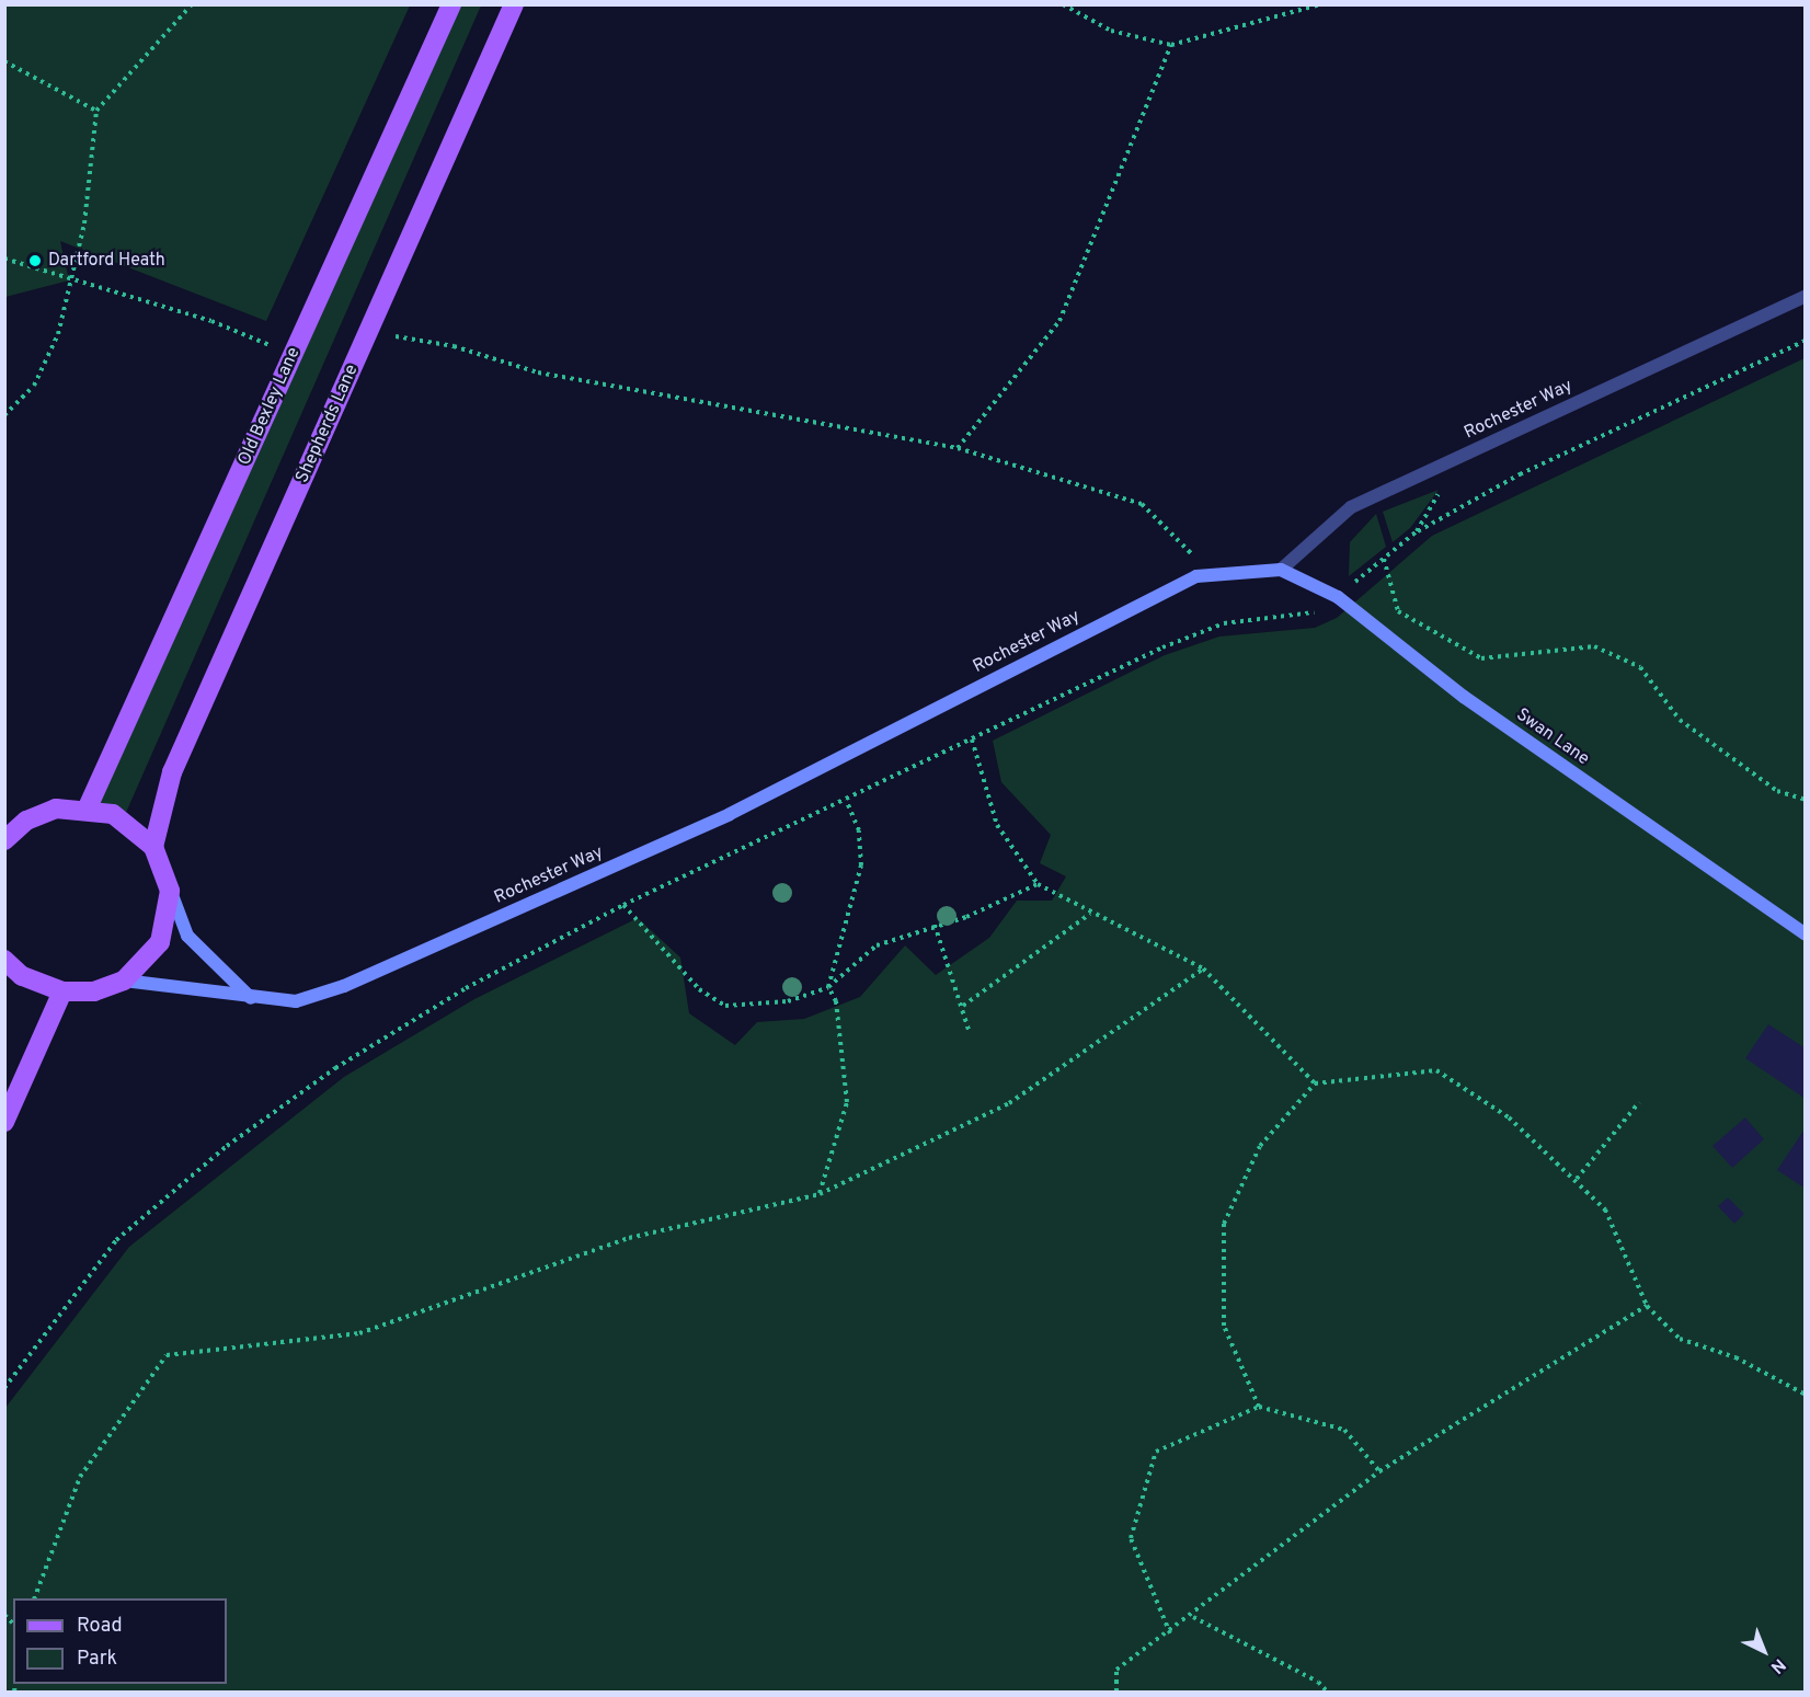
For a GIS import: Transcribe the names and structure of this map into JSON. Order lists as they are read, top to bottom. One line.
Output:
{"streets":{"main road":["Old Bexley Lane","Shepherds Lane"],"street":["Rochester Way","Swan Lane"]},"crossings":[["Rochester Way","Swan Lane"]],"places":["Dartford Heath"],"legend":["Road","Park"],"north":"bottom right"}
